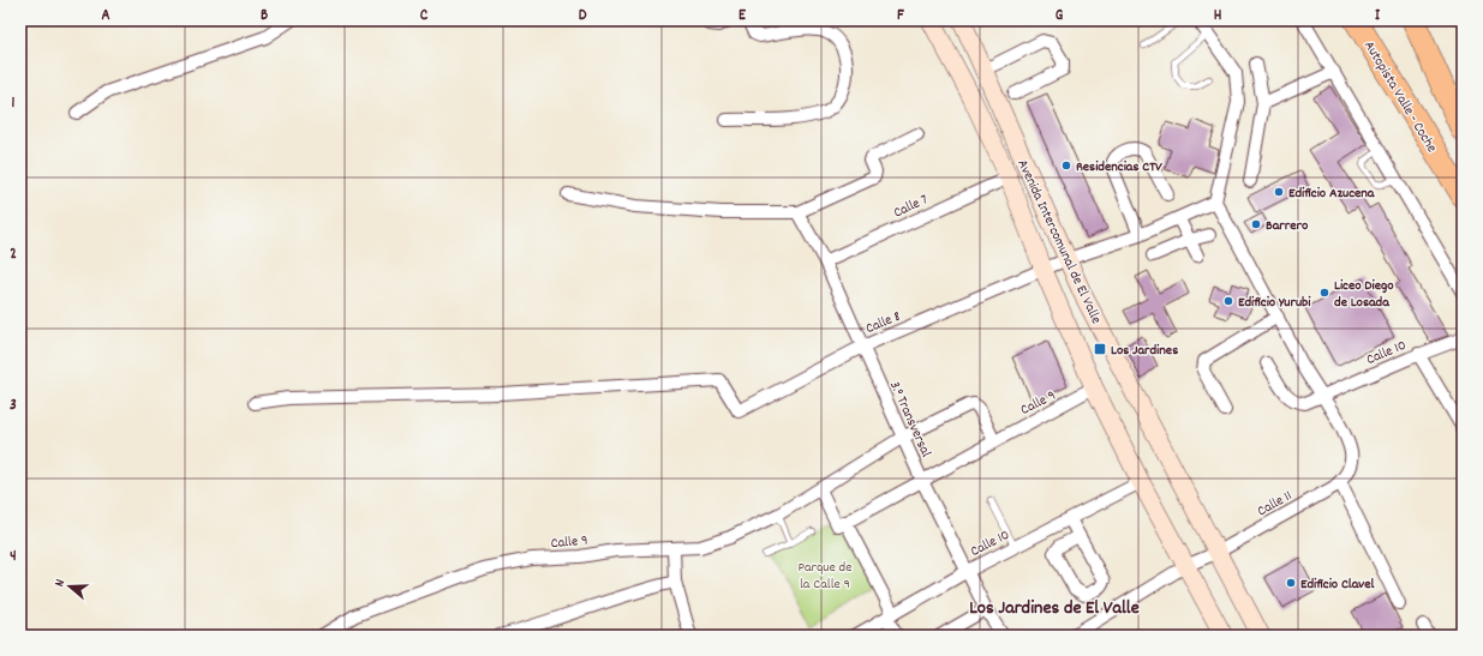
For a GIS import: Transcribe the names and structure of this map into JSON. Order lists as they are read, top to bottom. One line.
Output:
{"streets":{"highway":["Autopista Valle - Coche"],"main road":["Avenida Intercomunal de El Valle"],"street":["Calle 7","Calle 8","Calle 10","Calle 9","3.° Transversal","Calle 11"]},"crossings":[["Calle 7","Avenida Intercomunal de El Valle"],["Calle 7","3.° Transversal"],["Avenida Intercomunal de El Valle","Calle 8"],["Avenida Intercomunal de El Valle","Calle 10"],["Avenida Intercomunal de El Valle","Calle 9"],["Avenida Intercomunal de El Valle","Calle 11"],["Calle 8","3.° Transversal"],["Calle 10","3.° Transversal"],["Calle 9","3.° Transversal"]],"districts":["Los Jardines de El Valle"],"parks":["Parque de la Calle 9"],"places":{"other":["Residencias CTV","Edificio Azucena","Barrero","Liceo Diego de Losada","Edificio Yurubi","Edificio Clavel"],"transit":["Los Jardines"]},"north":"left","grid":{"columns":["A","B","C","D","E","F","G","H","I"],"rows":["1","2","3","4"]}}
